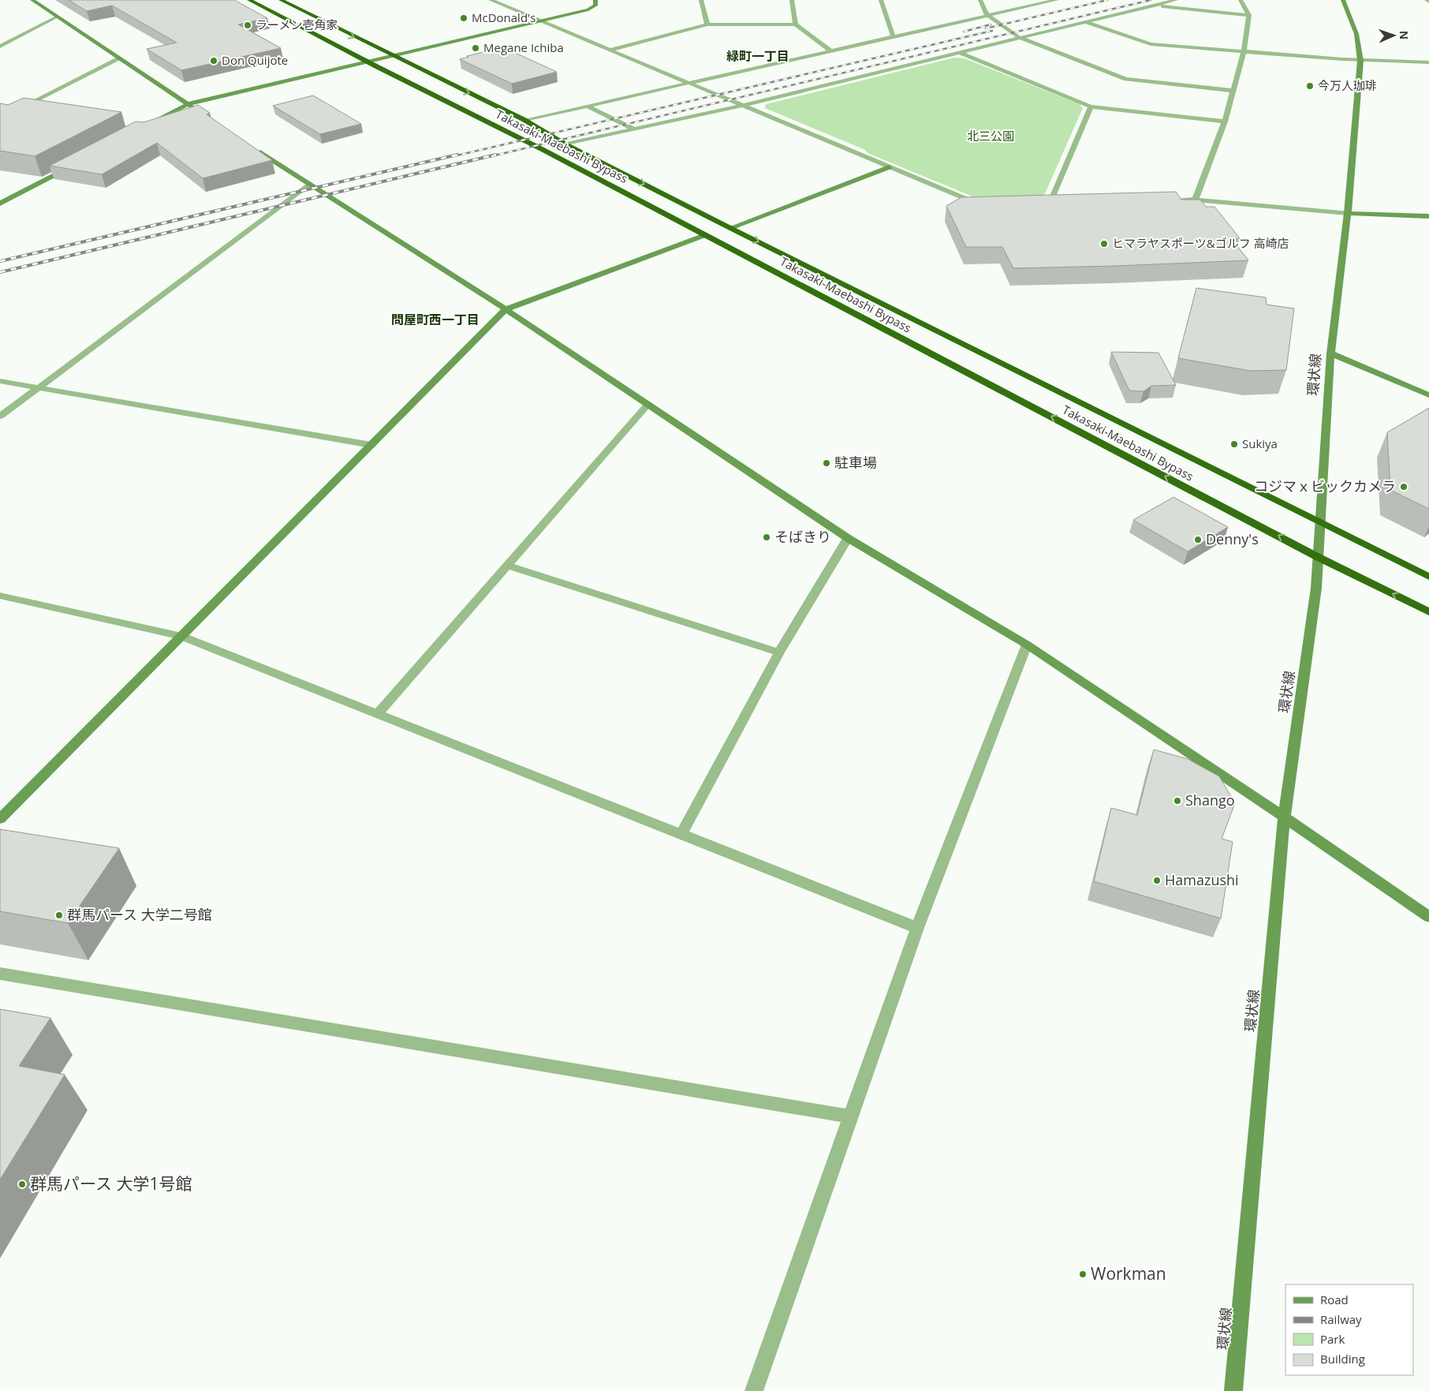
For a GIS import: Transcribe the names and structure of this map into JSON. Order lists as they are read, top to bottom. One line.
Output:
{"streets":{"highway":["Takasaki-Maebashi Bypass"],"street":["環状線"]},"crossings":[["Takasaki-Maebashi Bypass","環状線"]],"districts":["緑町一丁目","問屋町西一丁目"],"parks":["北三公園"],"places":["McDonald's","ラーメン壱角家","Megane Ichiba","Don Quijote","今万人珈琲","ヒマラヤスポーツ&ゴルフ 高崎店","Sukiya","駐車場","コジマｘビックカメラ","そばきり","Denny's","Shango","Hamazushi","群馬パース 大学二号館","群馬パース 大学1号館","Workman"],"legend":["Road","Railway","Park","Building"],"north":"right"}
